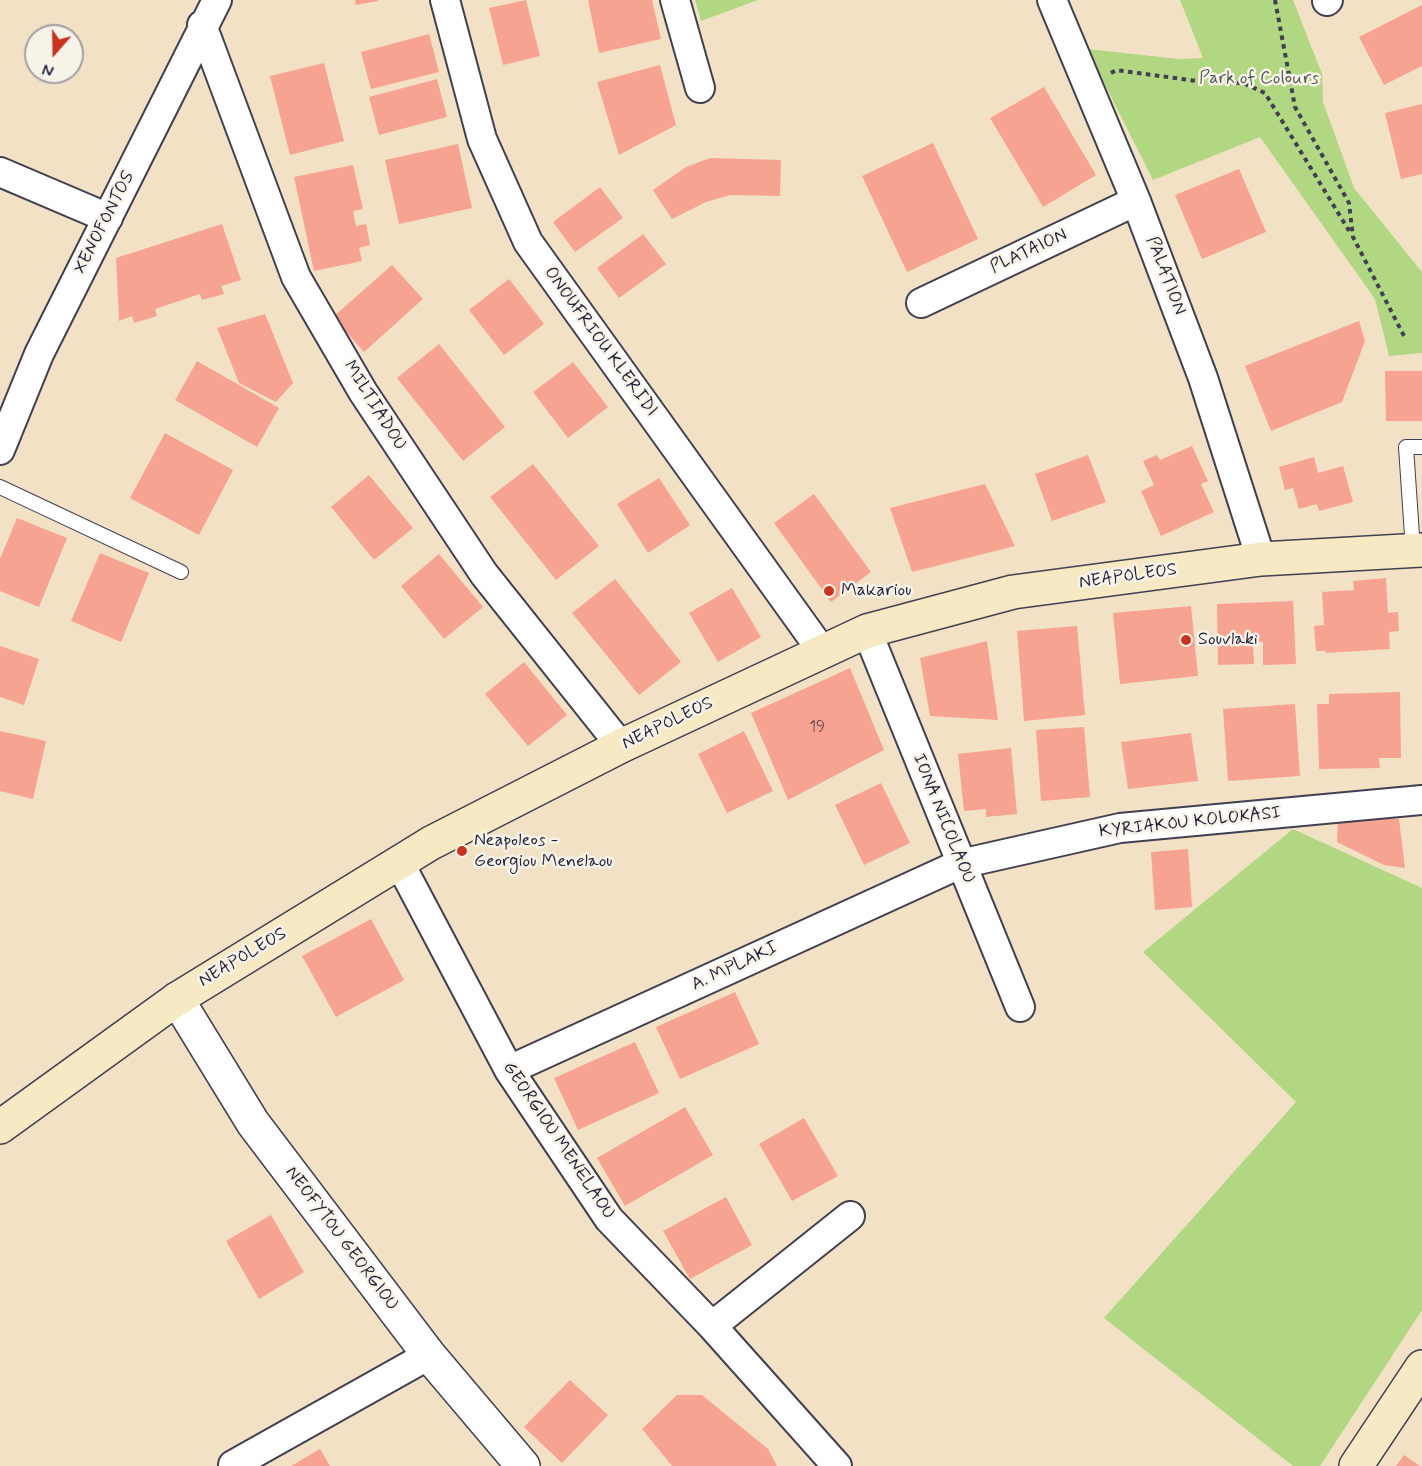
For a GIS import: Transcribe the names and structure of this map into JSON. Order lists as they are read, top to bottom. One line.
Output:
{"streets":{"main road":["NEAPOLEOS"],"street":["XENOFONTOS","PLATAION","PALATION","ONOUFRIOU KLERIDI","MILTIADOU","IONA NICOLAOU","KYRIAKOU KOLOKASI","A. MPLAKI","GEORGIOU MENELAOU","NEOFYTOU GEORGIOU"]},"crossings":[["XENOFONTOS","MILTIADOU"],["PLATAION","PALATION"],["PALATION","NEAPOLEOS"],["ONOUFRIOU KLERIDI","NEAPOLEOS"],["MILTIADOU","NEAPOLEOS"],["NEAPOLEOS","IONA NICOLAOU"],["NEAPOLEOS","GEORGIOU MENELAOU"],["NEAPOLEOS","NEOFYTOU GEORGIOU"],["IONA NICOLAOU","KYRIAKOU KOLOKASI"],["IONA NICOLAOU","A. MPLAKI"],["KYRIAKOU KOLOKASI","A. MPLAKI"],["A. MPLAKI","GEORGIOU MENELAOU"]],"parks":["Park of Colours"],"places":["Makariou","Souvlaki","Neapoleos - Georgiou Menelaou"],"house_numbers":["19"],"north":"bottom"}
